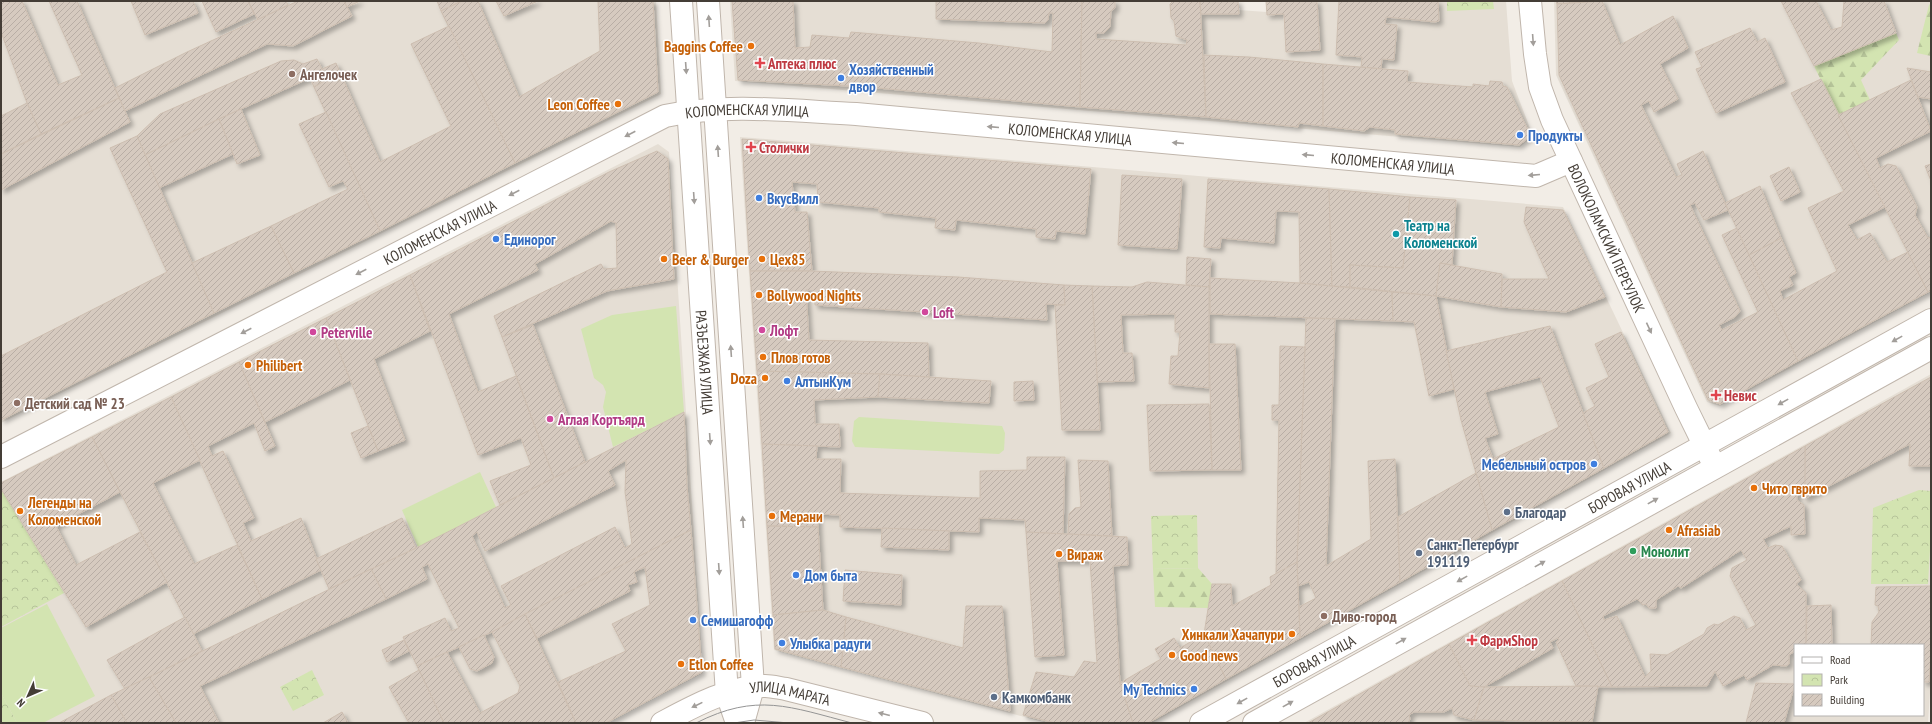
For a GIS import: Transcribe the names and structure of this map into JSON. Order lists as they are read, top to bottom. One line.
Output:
{"streets":{"street":["КОЛОМЕНСКАЯ УЛИЦА","ВОЛОКОЛАМСКИЙ ПЕРЕУЛОК","РАЗЪЕЗЖАЯ УЛИЦА","БОРОВАЯ УЛИЦА","УЛИЦА МАРАТА"]},"crossings":[["КОЛОМЕНСКАЯ УЛИЦА","ВОЛОКОЛАМСКИЙ ПЕРЕУЛОК"],["КОЛОМЕНСКАЯ УЛИЦА","РАЗЪЕЗЖАЯ УЛИЦА"],["ВОЛОКОЛАМСКИЙ ПЕРЕУЛОК","БОРОВАЯ УЛИЦА"],["РАЗЪЕЗЖАЯ УЛИЦА","УЛИЦА МАРАТА"]],"one_way":["КОЛОМЕНСКАЯ УЛИЦА","ВОЛОКОЛАМСКИЙ ПЕРЕУЛОК","УЛИЦА МАРАТА"],"places":{"other":["Baggins Coffee","Ангелочек","Хозяйственный двор","Leon Coffee","Продукты","ВкусВилл","Театр на Коломенской","Единорог","Beer & Burger","Цех85","Bollywood Nights","Loft","Лофт","Peterville","Плов готов","Philibert","Doza","АлтынКум","Детский сад № 23","Аглая Кортъярд","Мебельный остров","Чито гврито","Легенды на Коломенской","Благодар","Мерани","Afrasiab","Монолит","Санкт-Петербург 191119","Вираж","Дом быта","Диво-город","Семишагофф","Хинкали Хачапури","Улыбка радуги","Good news","Etlon Coffee","My Technics","Камкомбанк"],"health":["Аптека плюс","Столички","Невис","ФармShop"]},"legend":["Road","Park","Building"],"north":"bottom left"}
